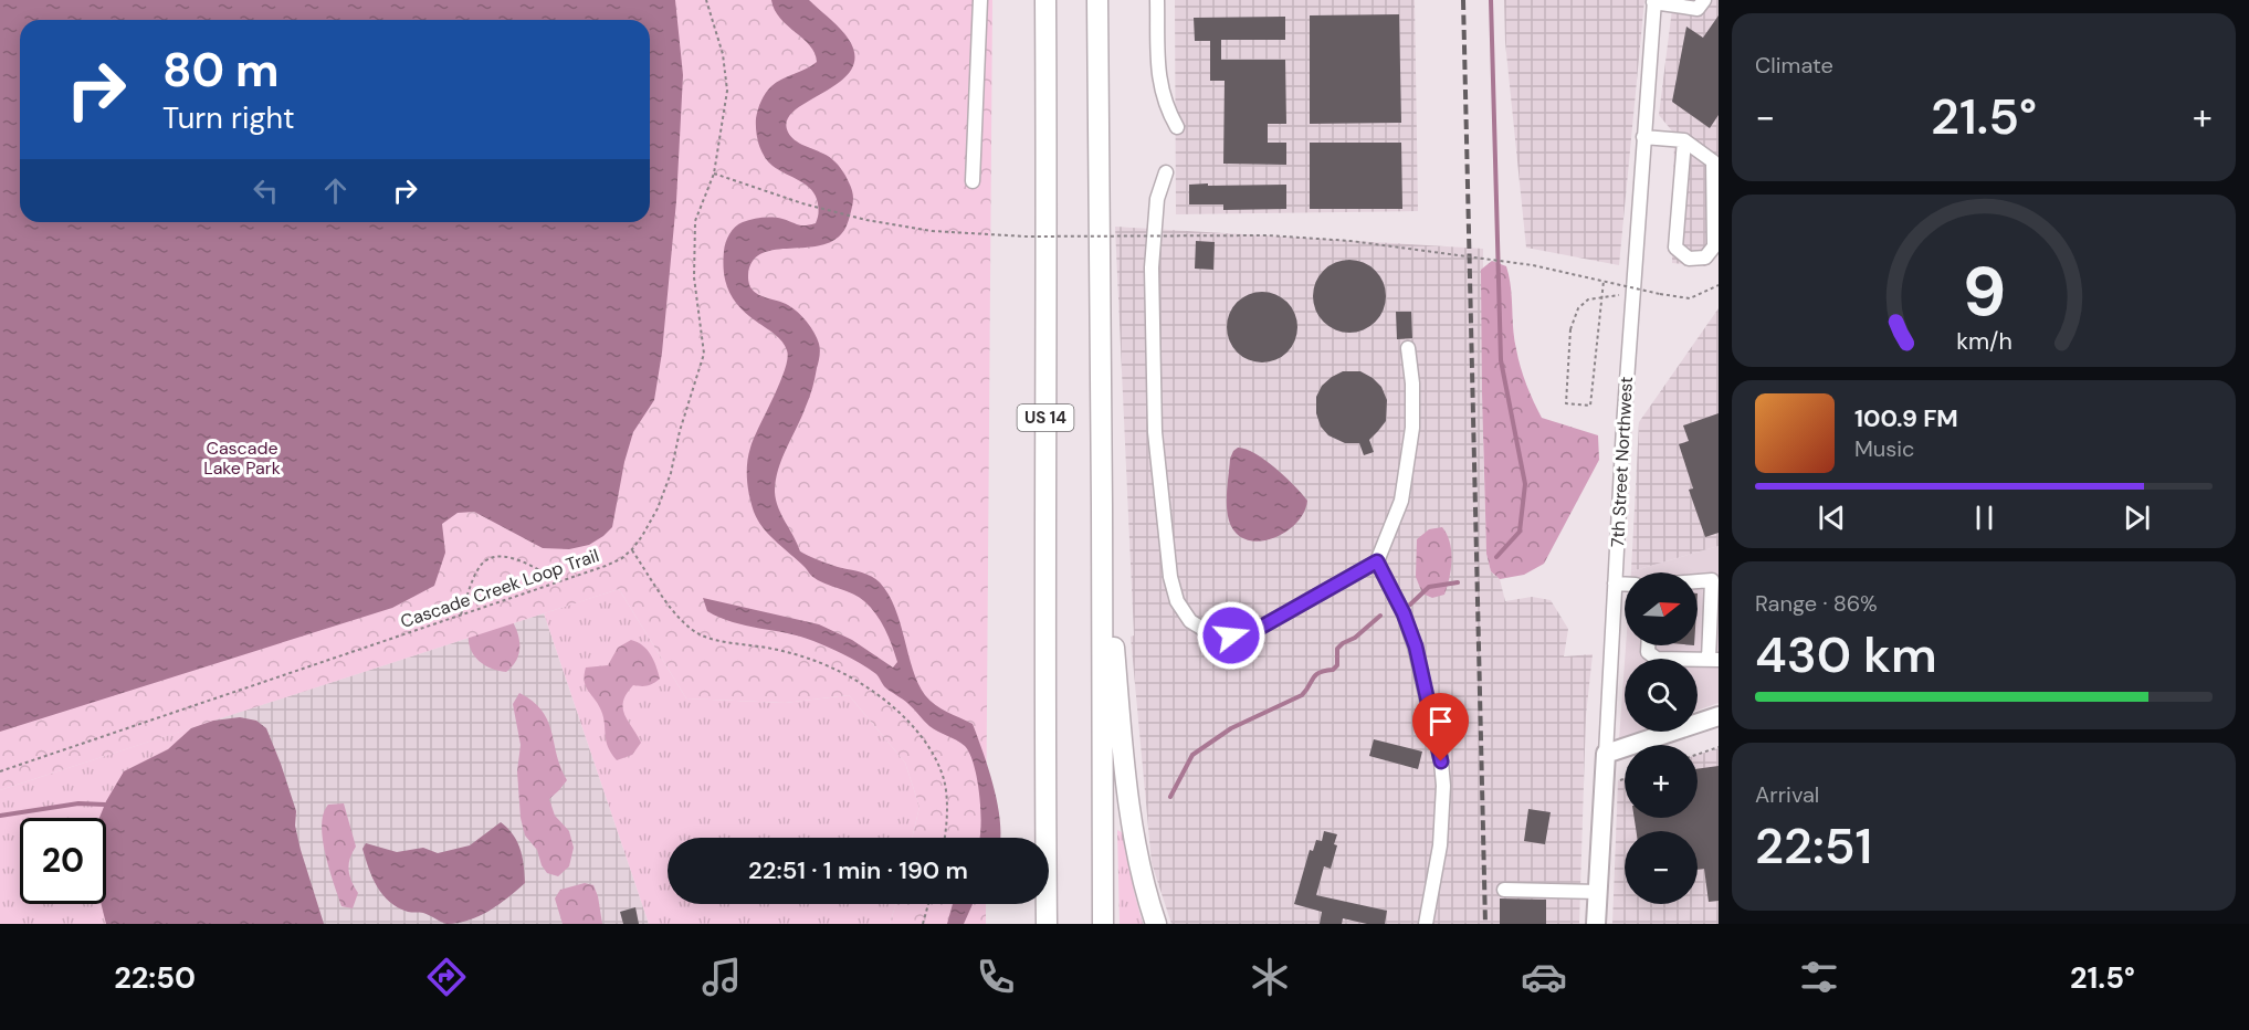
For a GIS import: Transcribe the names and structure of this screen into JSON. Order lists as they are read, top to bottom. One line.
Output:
{"streets":{"highway":["US 14"],"main road":["7th Street Northwest"],"path":["Cascade Creek Loop Trail"]},"parks":["Cascade Lake Park"],"north":"right","page":{"tile":["Climate",["Range · 86%","430 km"],["Arrival","22:51"]],"turn":["80 m","Turn right"],"heat":["−","21.5°","+"],"song":["100.9 FM","Music"],"map_buttons":["+","−"],"limit":"20","trip":"22:51 · 1 min · 190 m","tabs":["22:50","21.5°"],"gauge":["9","km/h"]}}
